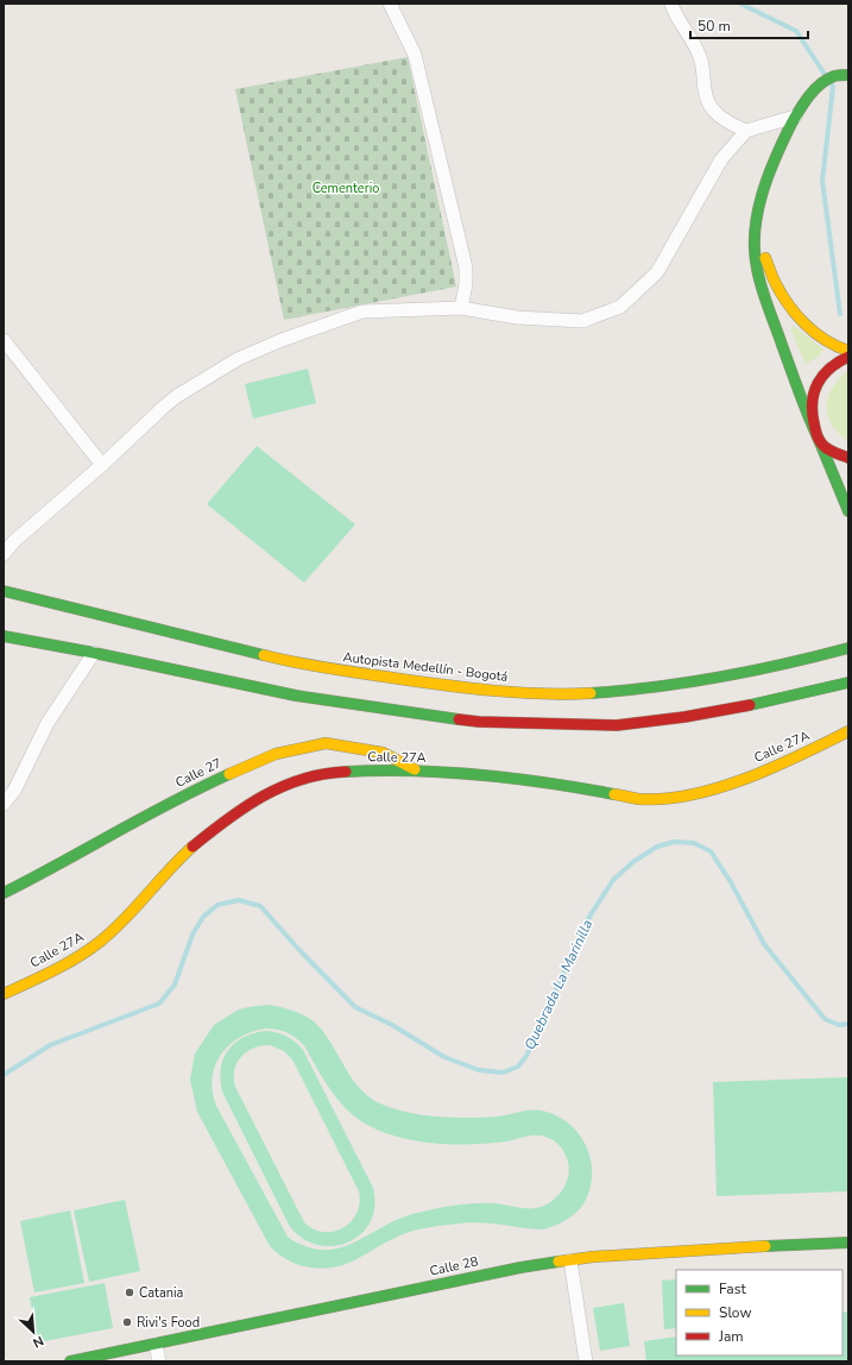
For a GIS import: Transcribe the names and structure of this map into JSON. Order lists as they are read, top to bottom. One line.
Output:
{"streets":{"main road":["Autopista Medellín - Bogotá","Calle 27A","Calle 27","Calle 28"]},"crossings":[["Calle 27A","Calle 27"]],"water":["Quebrada La Marinilla"],"parks":["Cementerio"],"places":["Catania","Rivi's Food"],"legend":["Fast","Slow","Jam"],"scale_bar":"50 m","north":"bottom right"}
